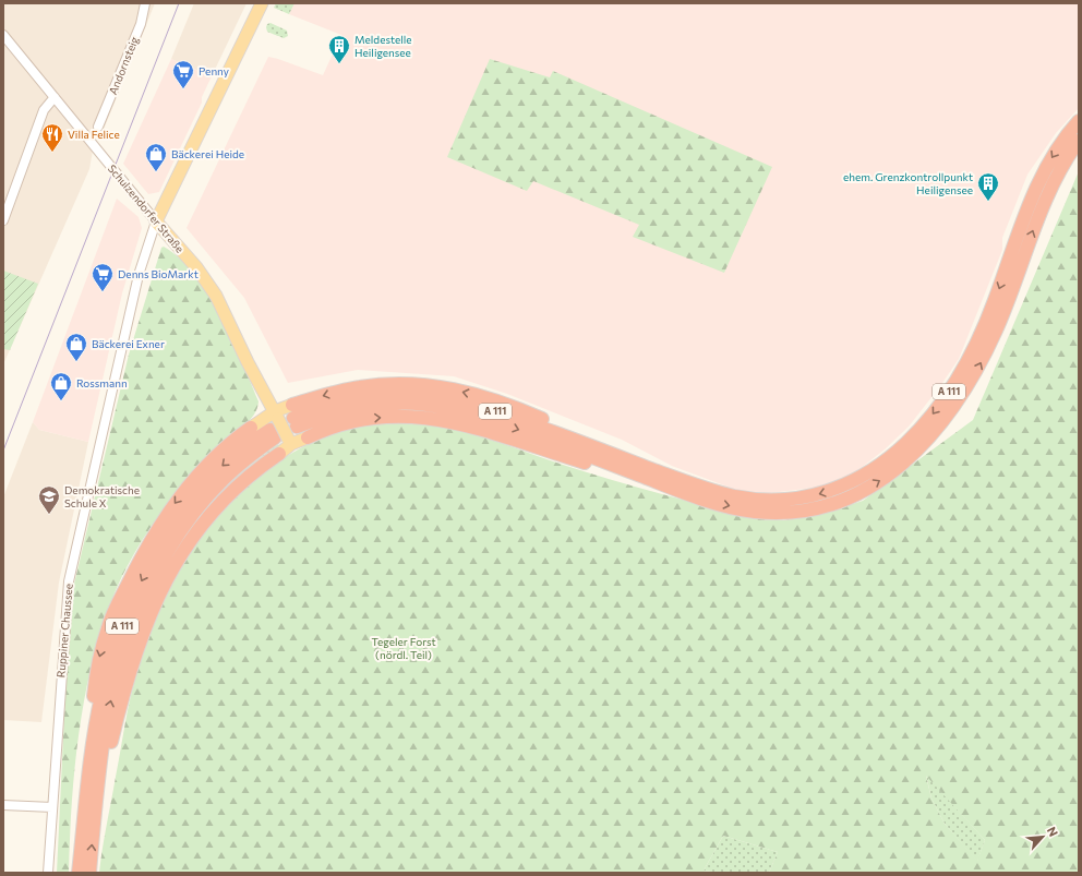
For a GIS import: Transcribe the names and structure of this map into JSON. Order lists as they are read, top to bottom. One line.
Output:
{"streets":{"highway":["A 111"],"main road":["Schulzendorfer Straße","Ruppiner Chaussee"],"street":["Andornsteig"]},"crossings":[["Schulzendorfer Straße","A 111"],["Schulzendorfer Straße","Ruppiner Chaussee"]],"parks":["Tegeler Forst (nördl. Teil)"],"places":{"building":["Meldestelle Heiligensee","ehem. Grenzkontrollpunkt Heiligensee"],"supermarket":["Penny","Denns BioMarkt"],"restaurant":["Villa Felice"],"shop":["Bäckerei Heide","Bäckerei Exner","Rossmann"],"school or university":["Demokratische Schule X"]},"north":"top right"}
